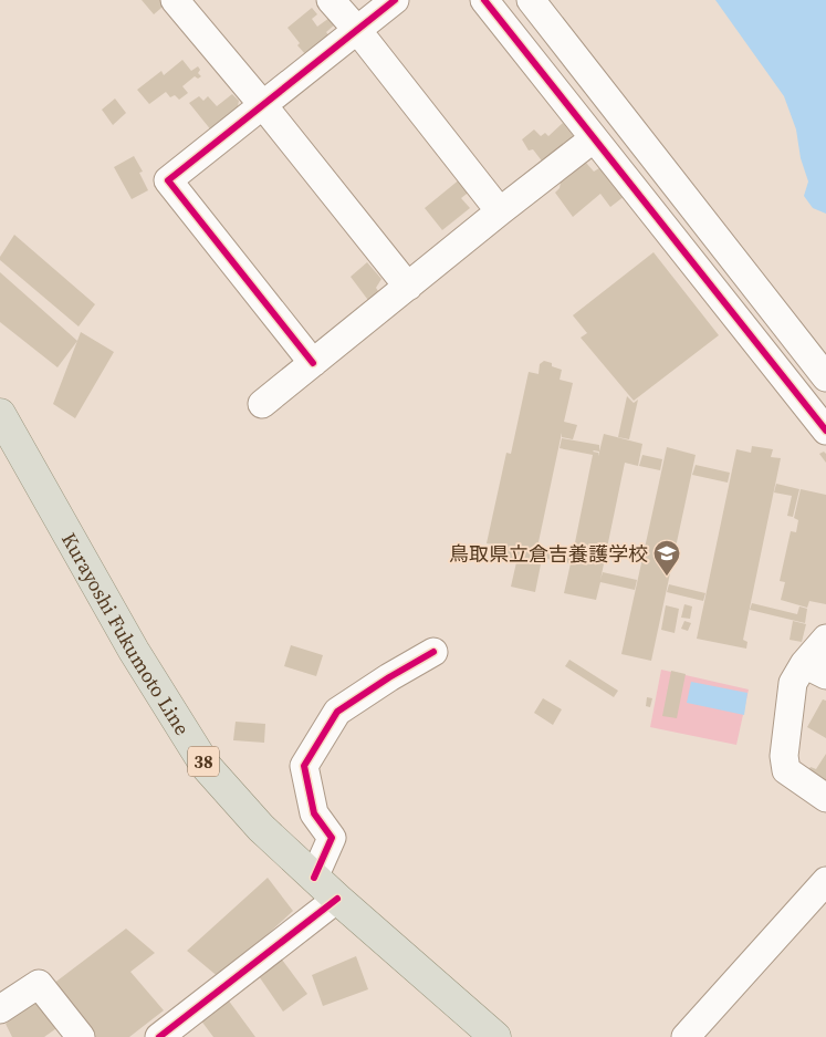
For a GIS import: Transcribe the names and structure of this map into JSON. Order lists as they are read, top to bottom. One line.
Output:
{"streets":{"main road":["Kurayoshi Fukumoto Line","38"]},"places":{"school or university":["鳥取県立倉吉養護学校"]}}
